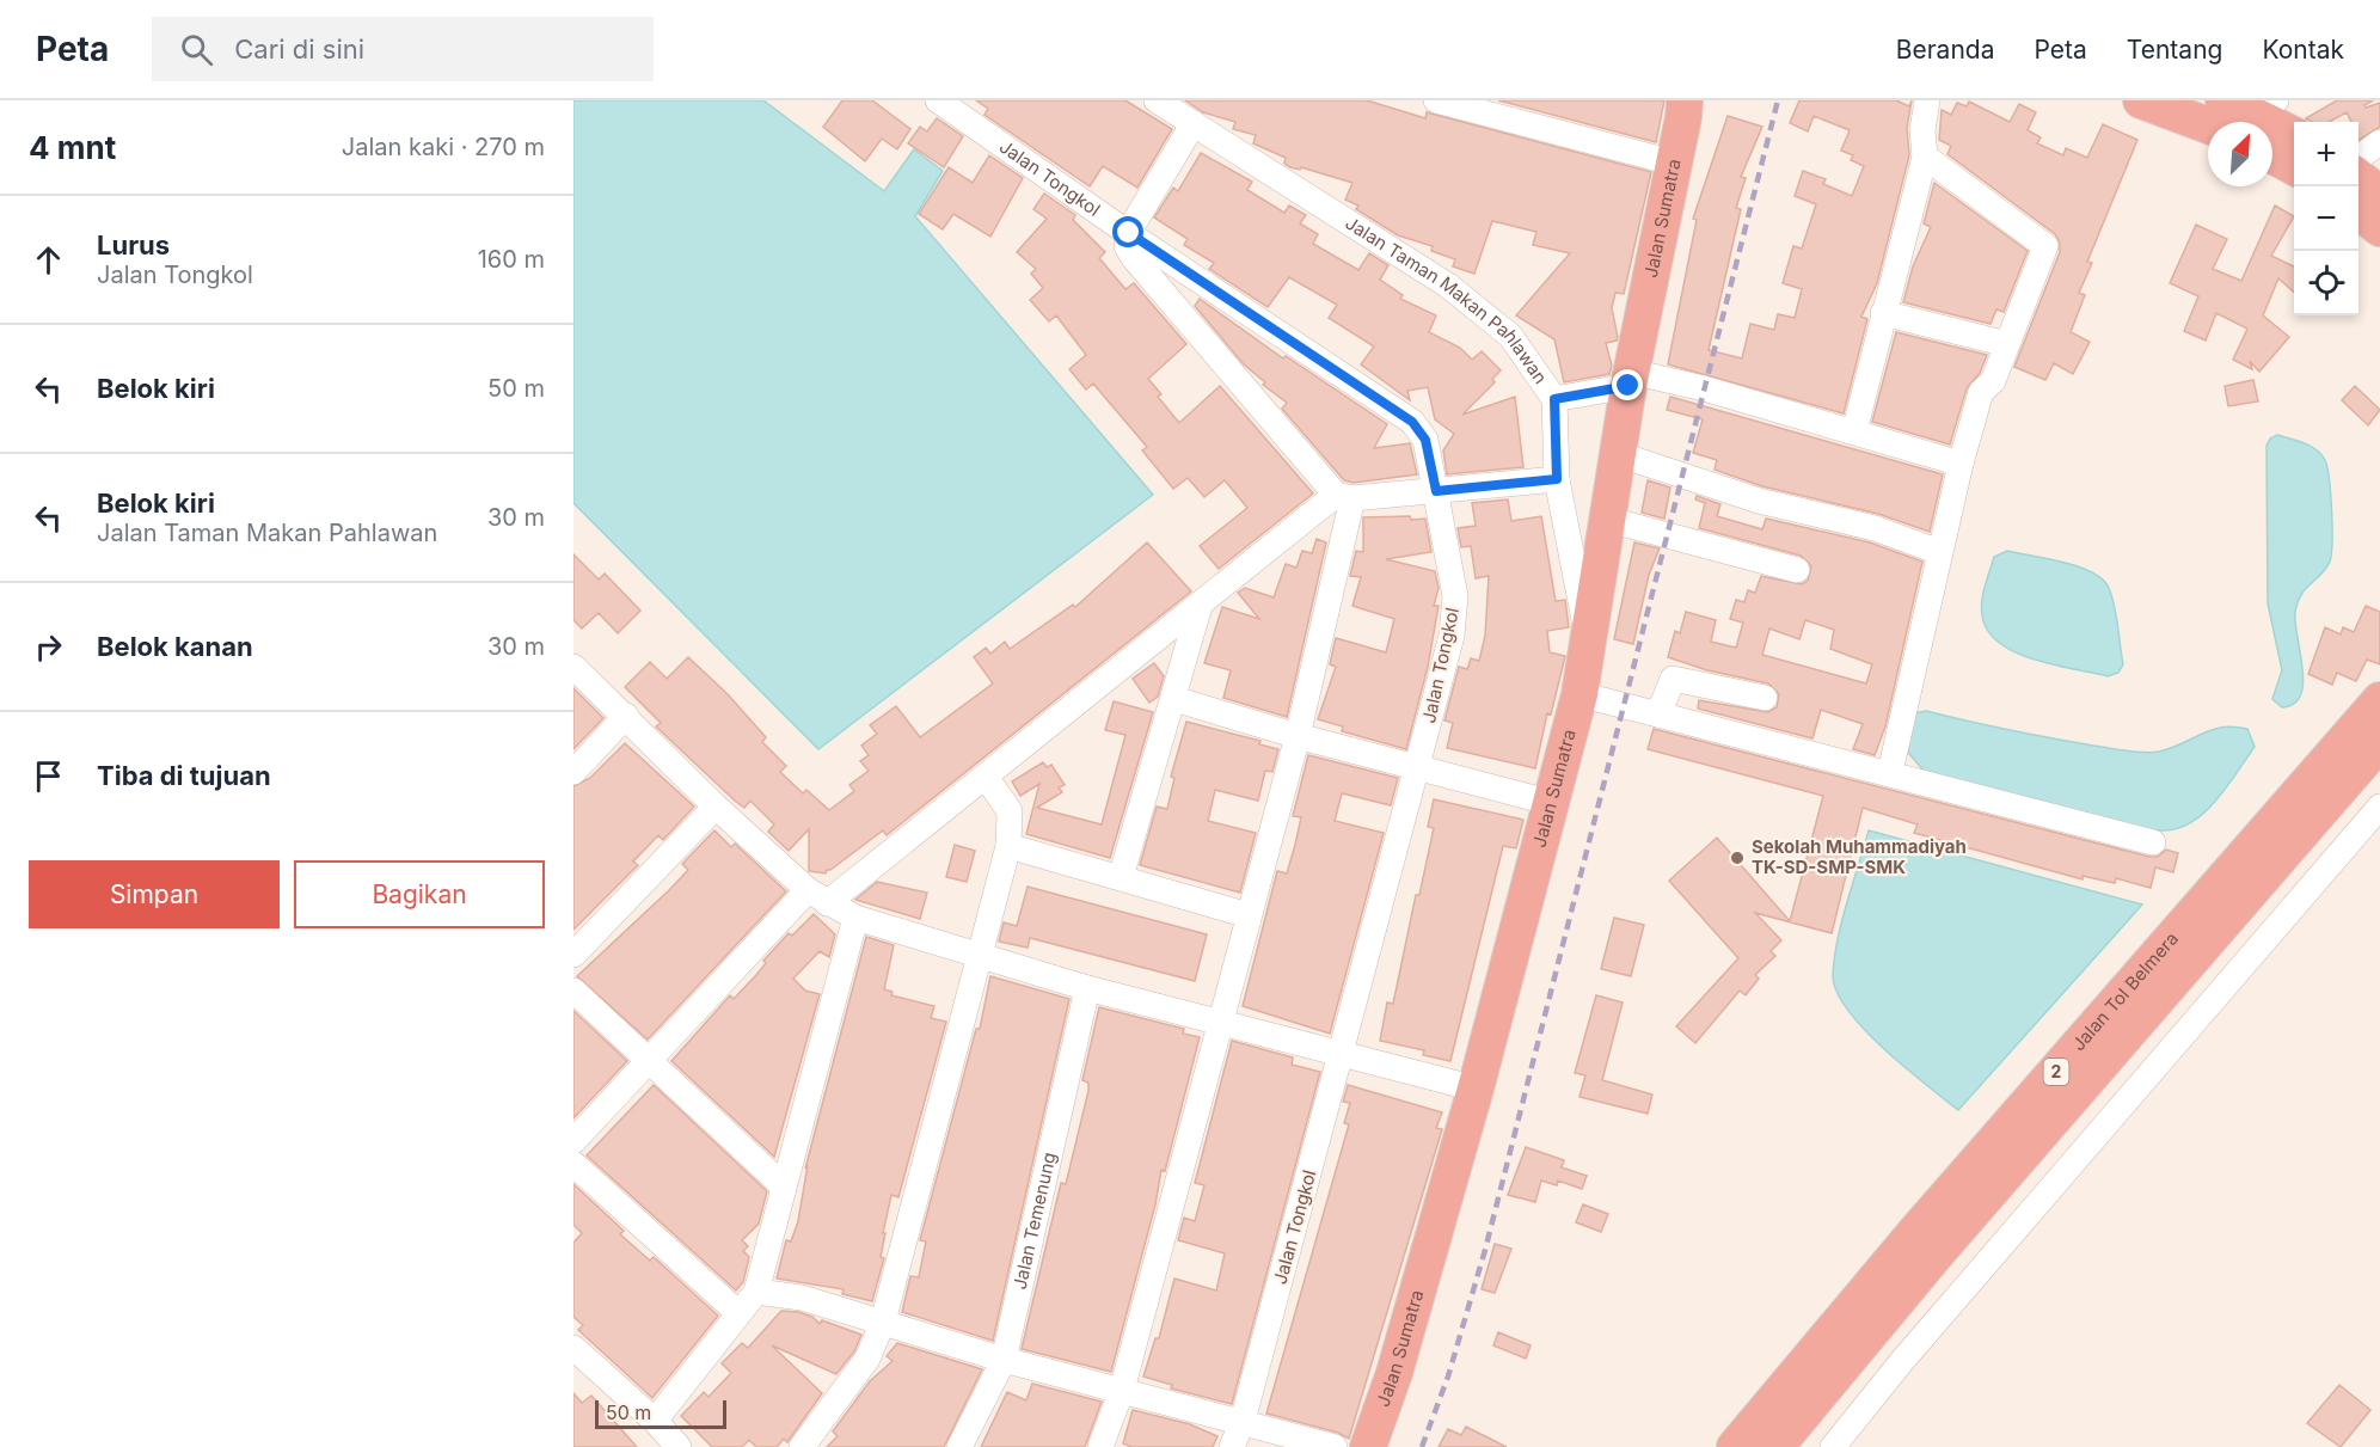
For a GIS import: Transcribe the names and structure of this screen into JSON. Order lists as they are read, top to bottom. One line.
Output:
{"streets":{"highway":["Jalan Sumatra","Jalan Tol Belmera","2"],"street":["Jalan Tongkol","Jalan Taman Makan Pahlawan","Jalan Temenung"]},"crossings":[["Jalan Sumatra","Jalan Taman Makan Pahlawan"]],"places":["Sekolah Muhammadiyah TK-SD-SMP-SMK"],"scale_bar":"50 m","north":"top right","page":{"header":"Peta","search":"Cari di sini","nav":["Beranda","Peta","Tentang","Kontak"],"heading":["4 mnt","Jalan kaki · 270 m"],"map_buttons":["+","−"],"list":[["Lurus","Jalan Tongkol","160 m"],["Belok kiri","50 m"],["Belok kiri","Jalan Taman Makan Pahlawan","30 m"],["Belok kanan","30 m"],"Tiba di tujuan"],"buttons":["Simpan","Bagikan"],"scale":"50 m"}}
